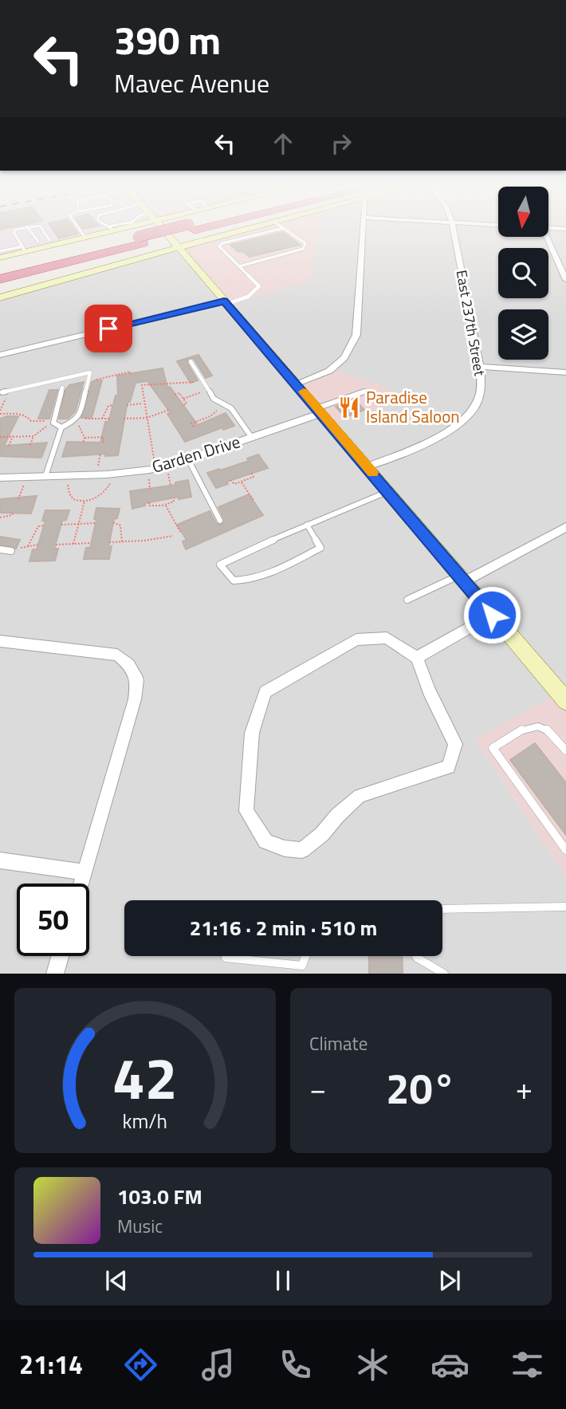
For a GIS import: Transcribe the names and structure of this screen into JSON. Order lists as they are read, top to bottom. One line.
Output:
{"streets":{"street":["East 237th Street","Garden Drive"]},"places":{"restaurant":["Paradise Island Saloon"]},"north":"bottom","page":{"turn":["390 m","Mavec Avenue"],"limit":"50","trip":"21:16 · 2 min · 510 m","tile":"Climate","heat":["−","20°","+"],"song":["103.0 FM","Music"],"tabs":"21:14","gauge":["42","km/h"]}}
